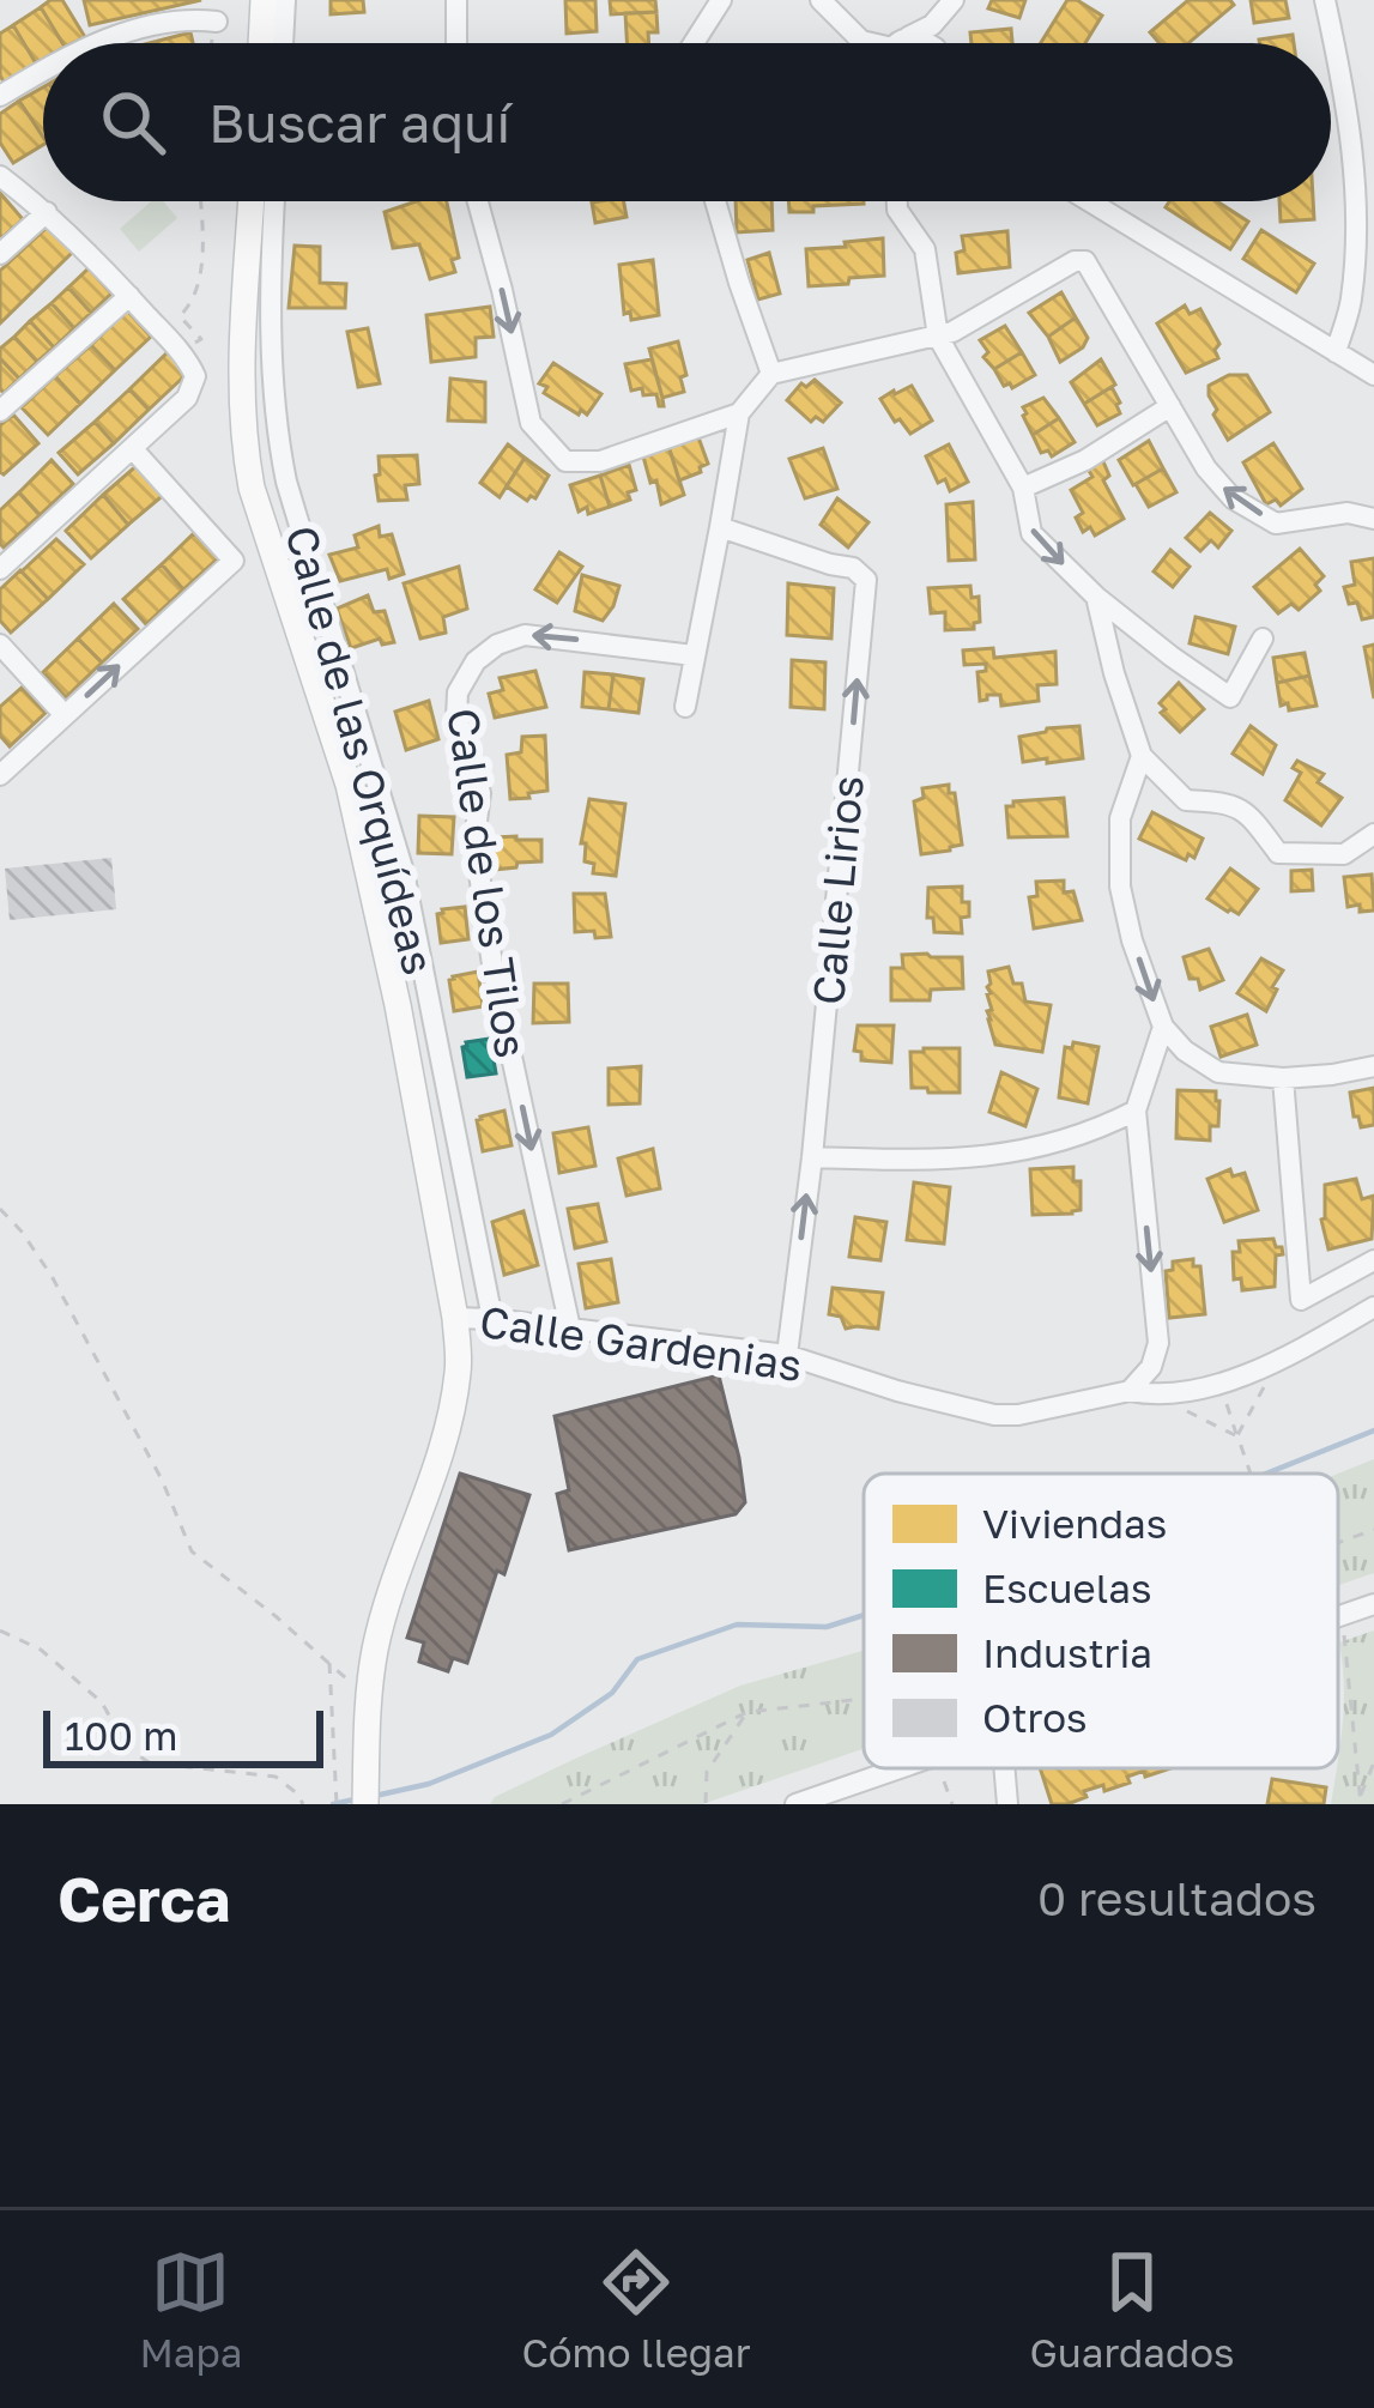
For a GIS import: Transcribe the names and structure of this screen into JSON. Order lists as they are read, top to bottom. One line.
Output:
{"streets":{"street":["Calle de las Orquídeas","Calle de los Tilos","Calle Lirios","Calle Gardenias"]},"crossings":[["Calle de las Orquídeas","Calle Gardenias"],["Calle de los Tilos","Calle Gardenias"],["Calle Lirios","Calle Gardenias"]],"one_way":["Calle Lirios"],"legend":["Viviendas","Escuelas","Industria","Otros"],"scale_bar":"100 m","page":{"search":"Buscar aquí","scale":"100 m","heading":["Cerca","0 resultados"],"nav":["Mapa","Cómo llegar","Guardados"]}}
